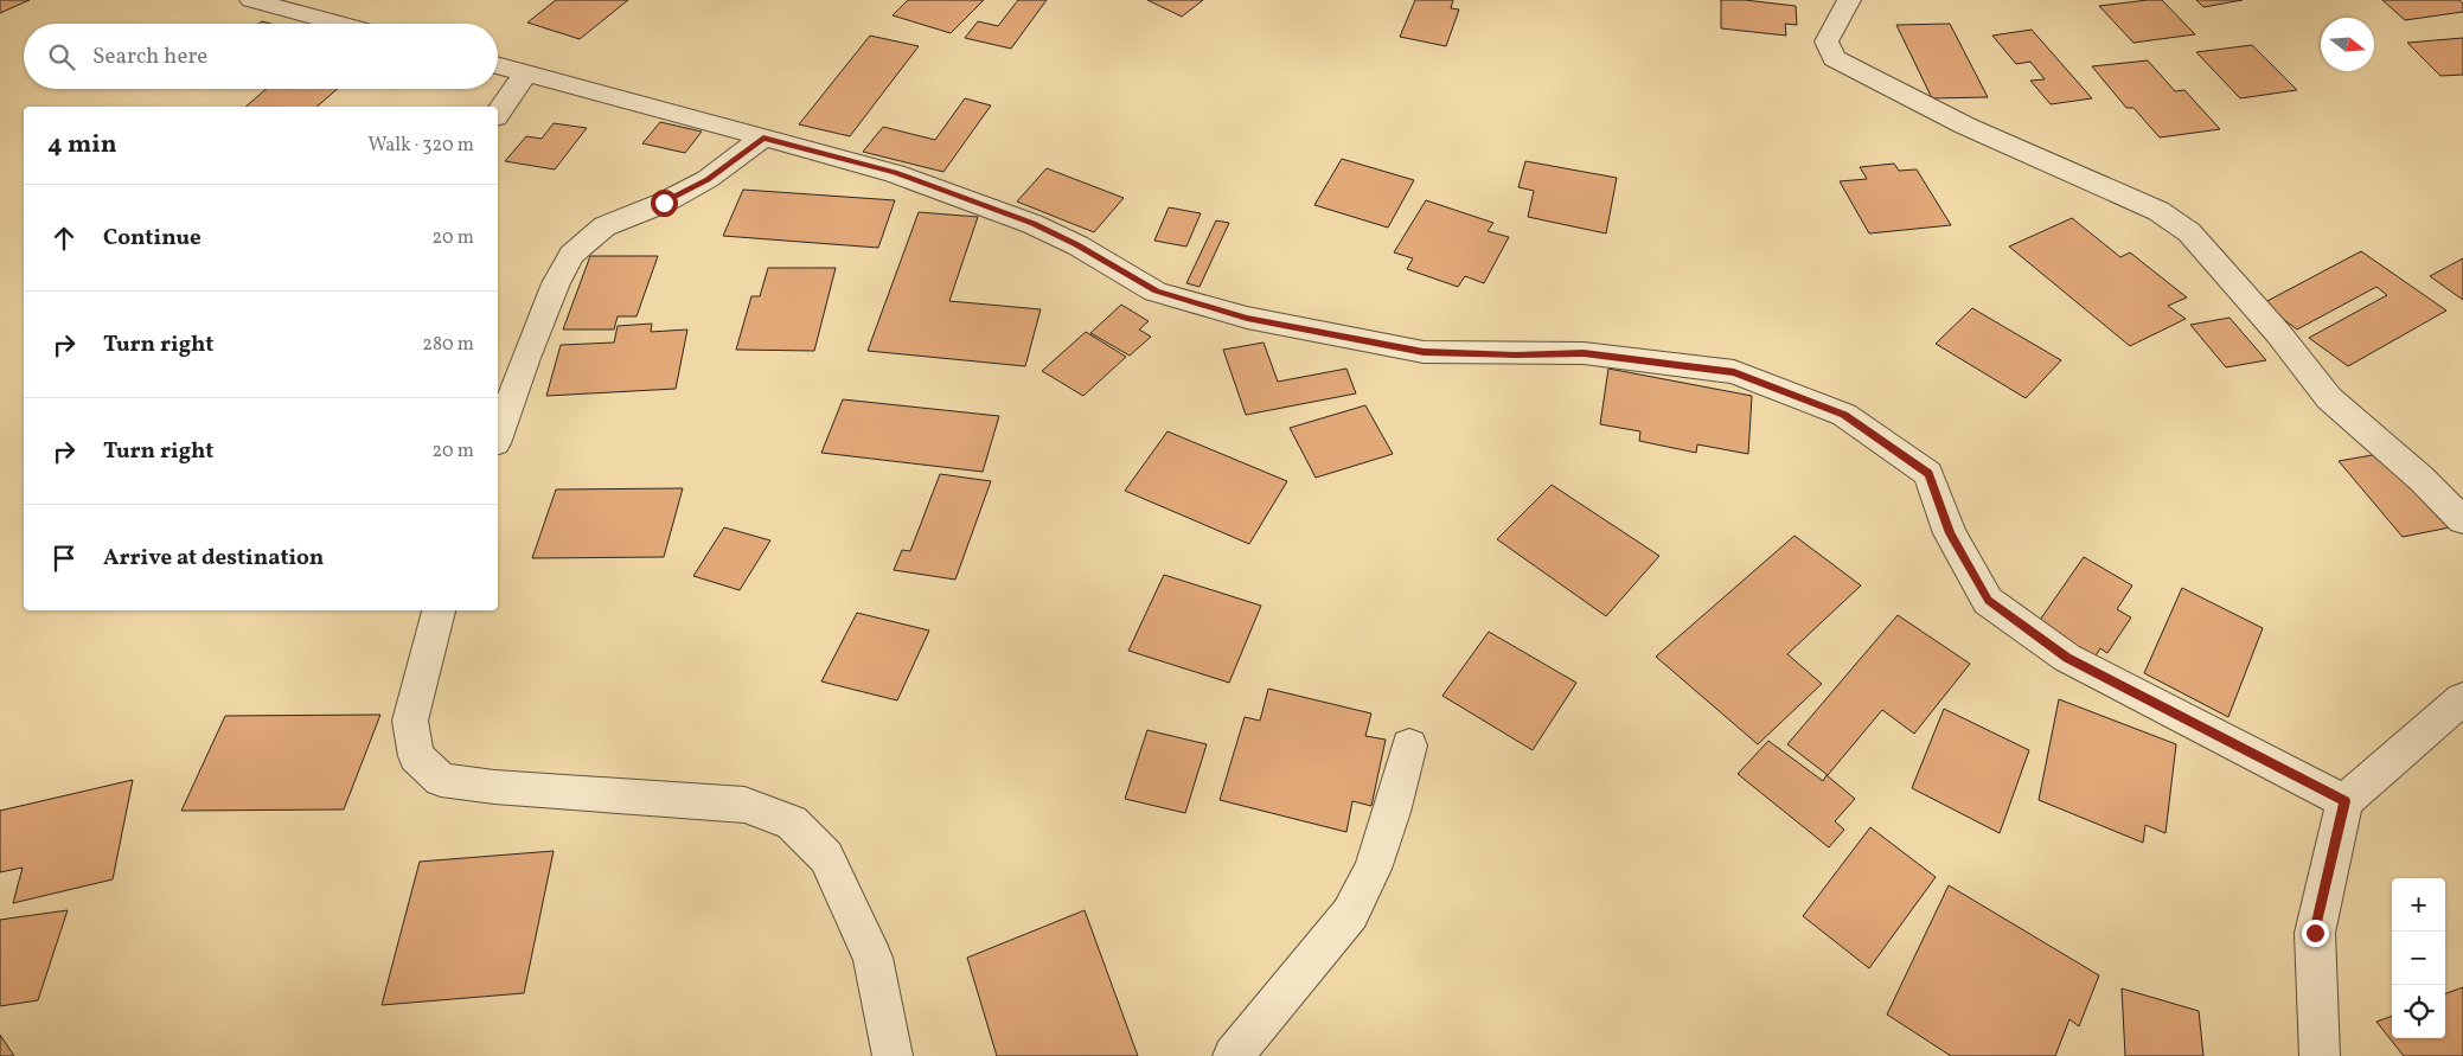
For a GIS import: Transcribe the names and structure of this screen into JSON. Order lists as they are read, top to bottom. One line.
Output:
{"north":"right","page":{"search":"Search here","heading":["4 min","Walk · 320 m"],"list":[["Continue","20 m"],["Turn right","280 m"],["Turn right","20 m"],"Arrive at destination"],"map_buttons":["+","−"]}}
